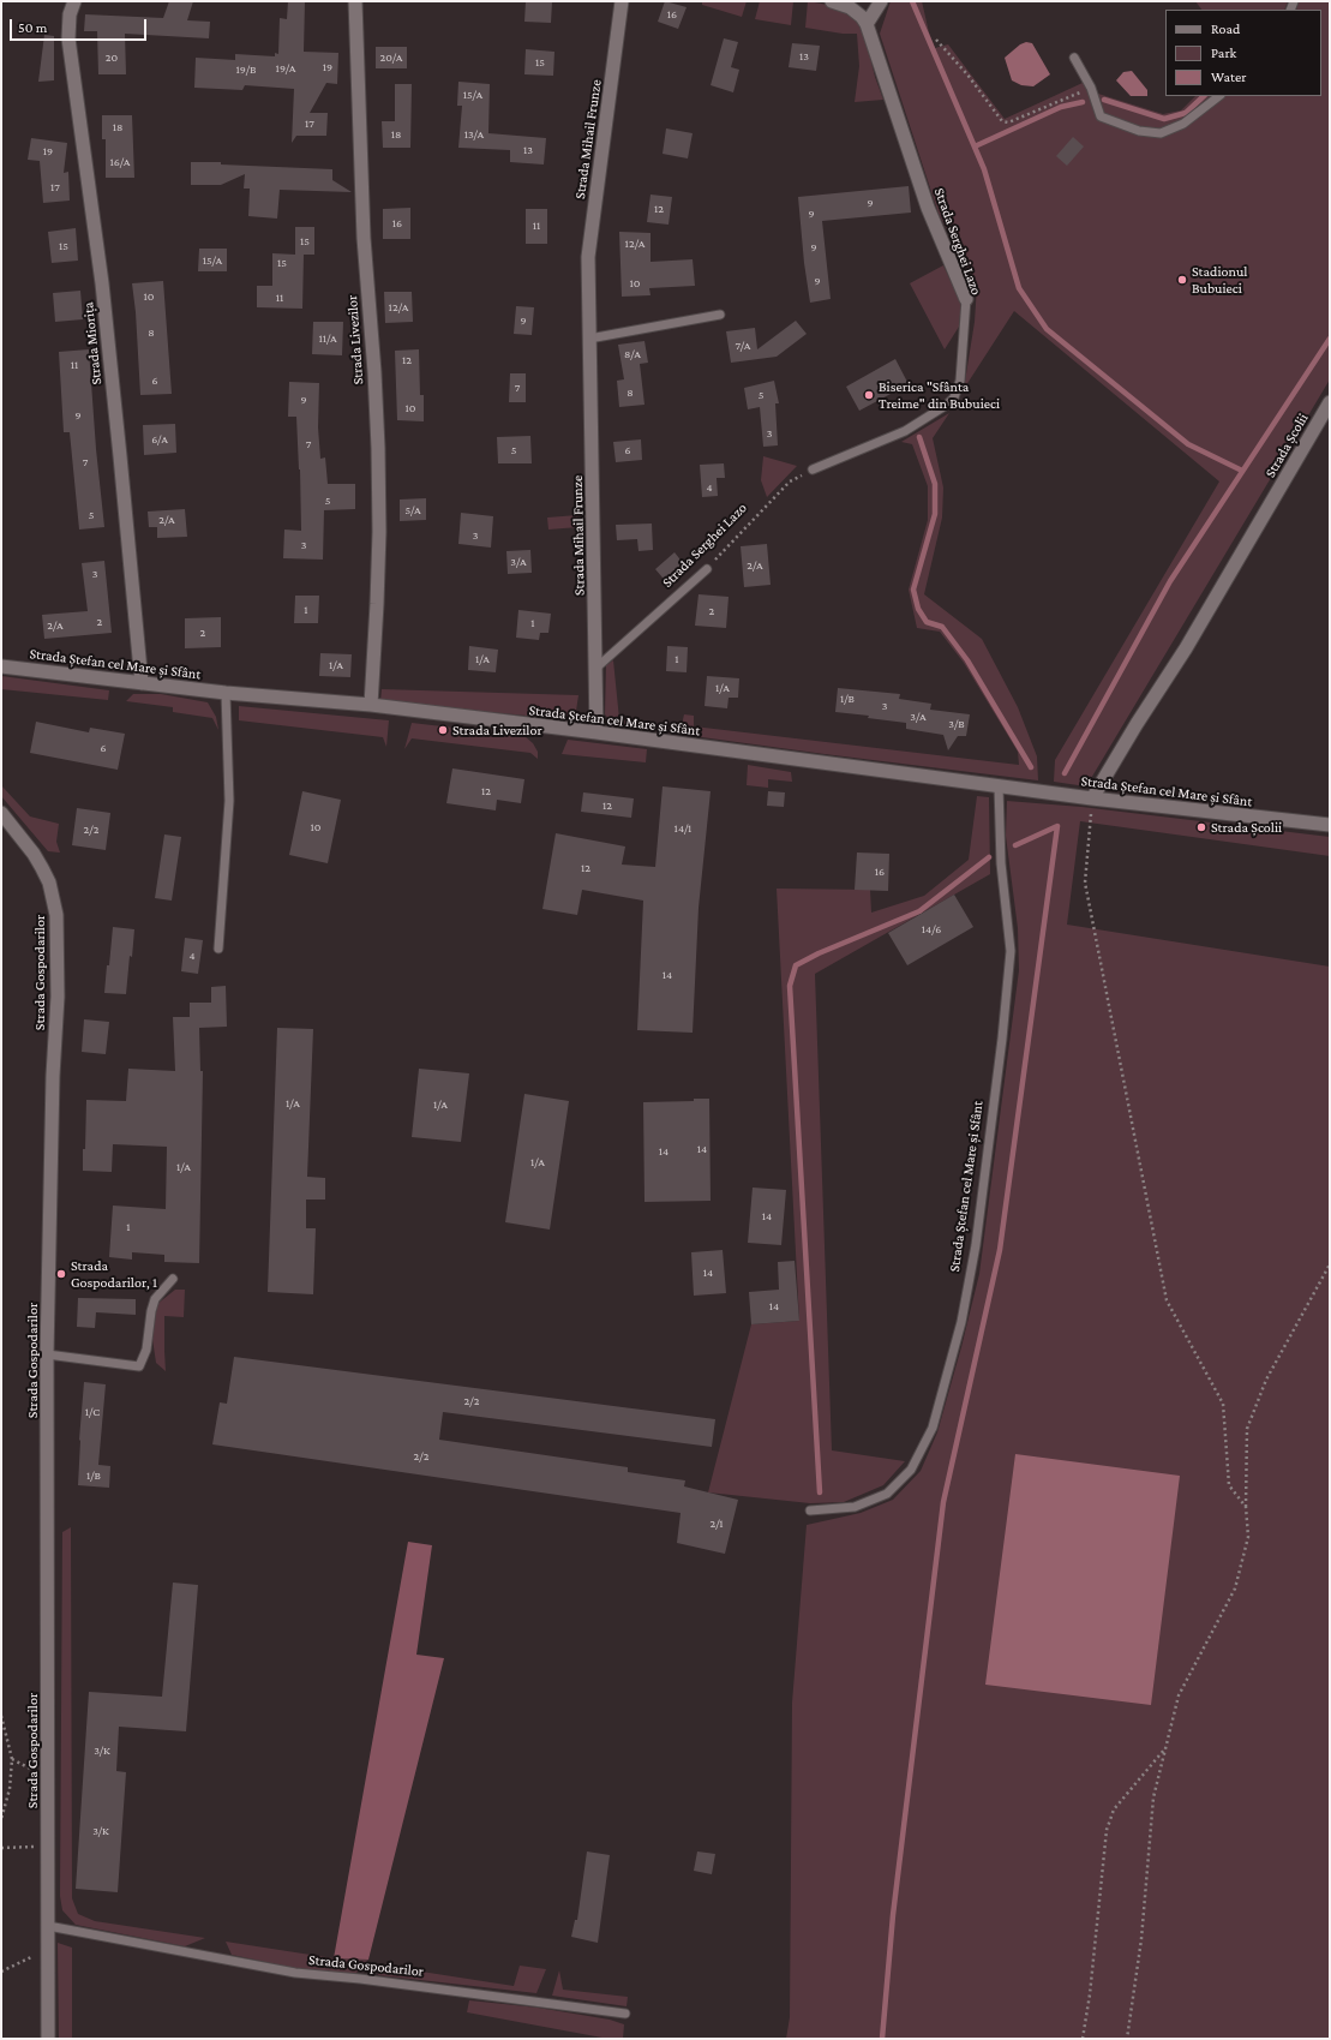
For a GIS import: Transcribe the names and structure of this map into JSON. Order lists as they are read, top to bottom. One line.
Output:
{"streets":{"street":["Strada Mihail Frunze","Strada Serghei Lazo","Strada Livezilor","Strada Miorița","Strada Școlii","Strada Ștefan cel Mare și Sfânt","Strada Gospodarilor"]},"crossings":[["Strada Mihail Frunze","Strada Serghei Lazo"],["Strada Mihail Frunze","Strada Ștefan cel Mare și Sfânt"],["Strada Livezilor","Strada Ștefan cel Mare și Sfânt"],["Strada Miorița","Strada Ștefan cel Mare și Sfânt"],["Strada Școlii","Strada Ștefan cel Mare și Sfânt"]],"places":["Stadionul Bubuieci","Biserica \"Sfânta Treime\" din Bubuieci","Strada Livezilor","Strada Școlii","Strada Gospodarilor, 1"],"house_numbers":["16","13","20","20/A","15","19","19/A","19/B","15/A","17","18","18","13/A","13","19","16/A","17","9","12","9","16","11","15","12/A","15","9","15/A","15","9","10","10","11","12/A","9","8","11/A","7/A","8/A","12","11","6","7","8","5","9","10","9","3","6/A","7","5","6","7","4","5","5/A","5","2/A","3","3","3/A","2/A","3","1","2","2","1","2/A","2","1/A","1","1/A","1/A","1/B","3","3/A","3/B","6","12","12","10","14/1","2/2","12","16","14/6","4","14","1/A","1/A","14","14","1/A","1/A","14","1","14","14","2/2","1/C","2/2","1/B","2/1","3/K","3/K"],"legend":["Road","Park","Water"],"scale_bar":"50 m"}
